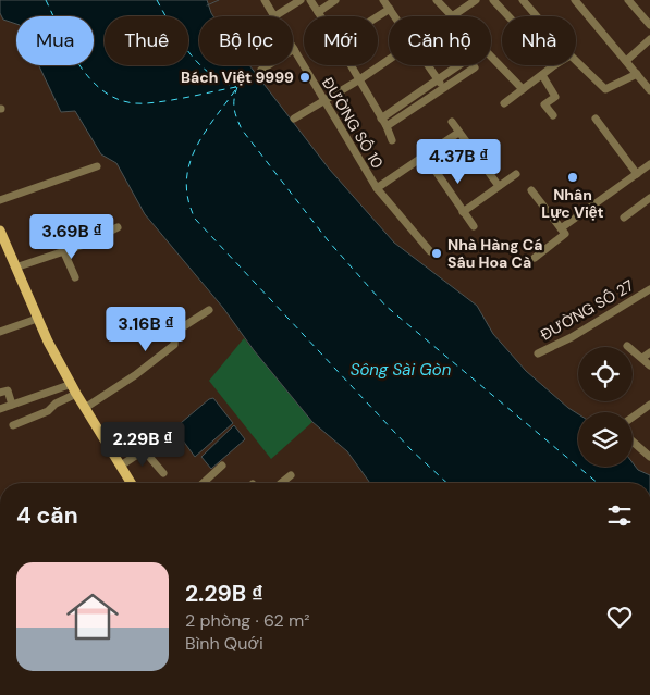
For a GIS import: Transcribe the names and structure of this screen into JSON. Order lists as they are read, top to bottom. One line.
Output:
{"streets":{"street":["ĐƯỜNG SỐ 10","ĐƯỜNG SỐ 27"]},"water":["Sông Sài Gòn"],"places":["Bách Việt 9999","Nhân Lực Việt","Nhà Hàng Cá Sấu Hoa Cà"],"page":{"chip":["Mua","Thuê","Bộ lọc","Mới","Căn hộ","Nhà"],"price":["4.37B ₫","3.69B ₫","3.16B ₫","2.29B ₫"],"heading":"4 căn","list":[{"name":"2.29B ₫","note":"2 phòng · 62 m² · Bình Quới"}]}}
